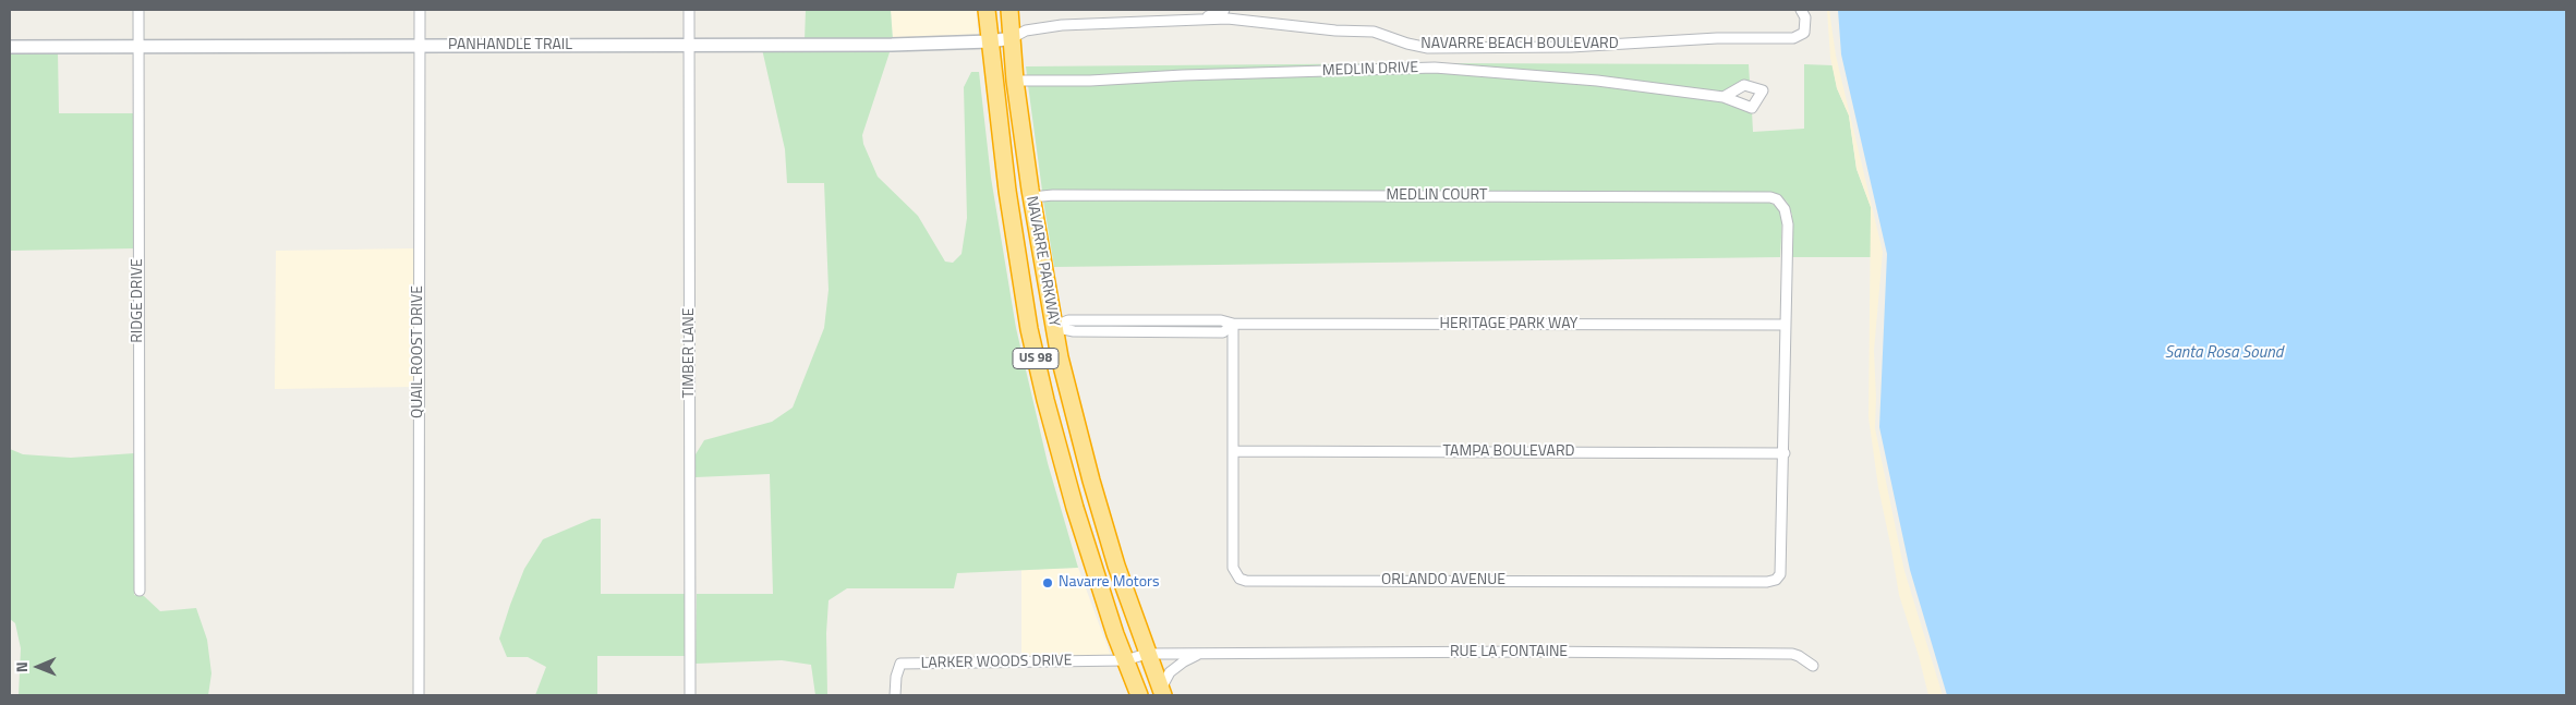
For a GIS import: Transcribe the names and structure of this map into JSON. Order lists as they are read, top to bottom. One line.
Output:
{"streets":{"highway":["NAVARRE PARKWAY","US 98"],"street":["NAVARRE BEACH BOULEVARD","PANHANDLE TRAIL","MEDLIN DRIVE","MEDLIN COURT","RIDGE DRIVE","HERITAGE PARK WAY","QUAIL ROOST DRIVE","TIMBER LANE","TAMPA BOULEVARD","ORLANDO AVENUE","RUE LA FONTAINE","LARKER WOODS DRIVE"]},"crossings":[["PANHANDLE TRAIL","NAVARRE PARKWAY"],["PANHANDLE TRAIL","RIDGE DRIVE"],["PANHANDLE TRAIL","QUAIL ROOST DRIVE"],["PANHANDLE TRAIL","TIMBER LANE"],["MEDLIN DRIVE","NAVARRE PARKWAY"],["MEDLIN COURT","NAVARRE PARKWAY"],["MEDLIN COURT","HERITAGE PARK WAY"],["NAVARRE PARKWAY","HERITAGE PARK WAY"],["NAVARRE PARKWAY","RUE LA FONTAINE"],["NAVARRE PARKWAY","LARKER WOODS DRIVE"],["HERITAGE PARK WAY","ORLANDO AVENUE"],["TAMPA BOULEVARD","ORLANDO AVENUE"],["RUE LA FONTAINE","LARKER WOODS DRIVE"]],"water":["Santa Rosa Sound"],"places":["Navarre Motors"],"north":"left"}
